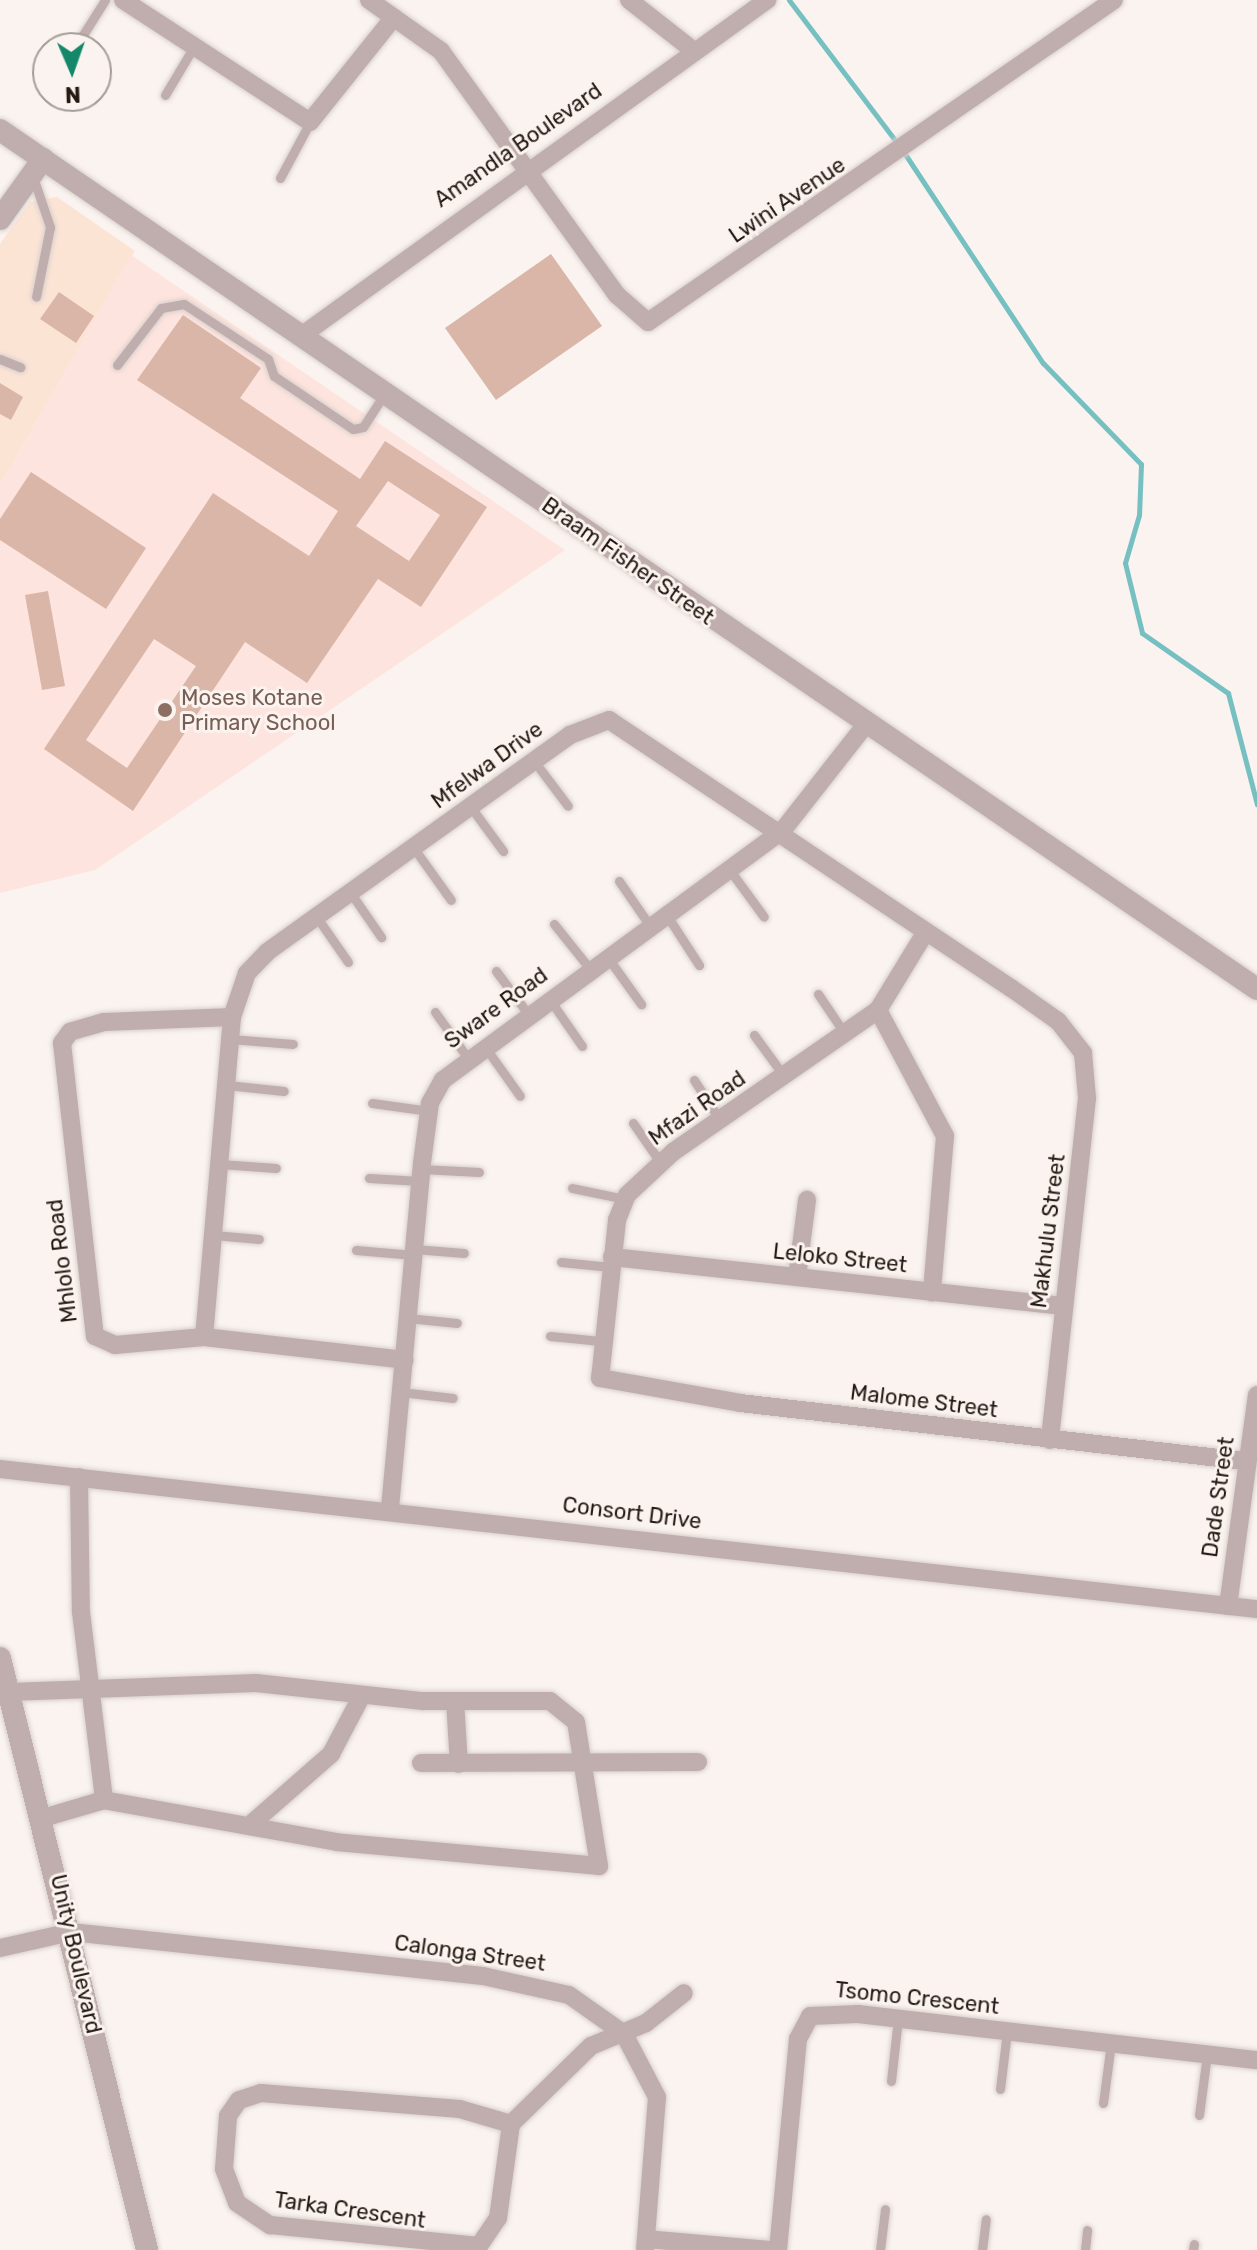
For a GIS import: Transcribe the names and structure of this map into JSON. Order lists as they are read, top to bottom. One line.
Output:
{"streets":{"street":["Amandla Boulevard","Lwini Avenue","Braam Fisher Street","Mfelwa Drive","Sware Road","Mfazi Road","Makhulu Street","Leloko Street","Mhlolo Road","Malome Street","Dade Street","Consort Drive","Calonga Street","Unity Boulevard","Tsomo Crescent","Tarka Crescent"]},"crossings":[["Amandla Boulevard","Lwini Avenue"],["Amandla Boulevard","Braam Fisher Street"],["Braam Fisher Street","Sware Road"],["Mfelwa Drive","Sware Road"],["Mfelwa Drive","Mfazi Road"],["Mfelwa Drive","Makhulu Street"],["Mfelwa Drive","Mhlolo Road"],["Sware Road","Mhlolo Road"],["Sware Road","Consort Drive"],["Makhulu Street","Leloko Street"],["Makhulu Street","Malome Street"],["Malome Street","Dade Street"],["Dade Street","Consort Drive"],["Calonga Street","Unity Boulevard"],["Calonga Street","Tsomo Crescent"]],"places":["Moses Kotane Primary School"],"north":"bottom"}
